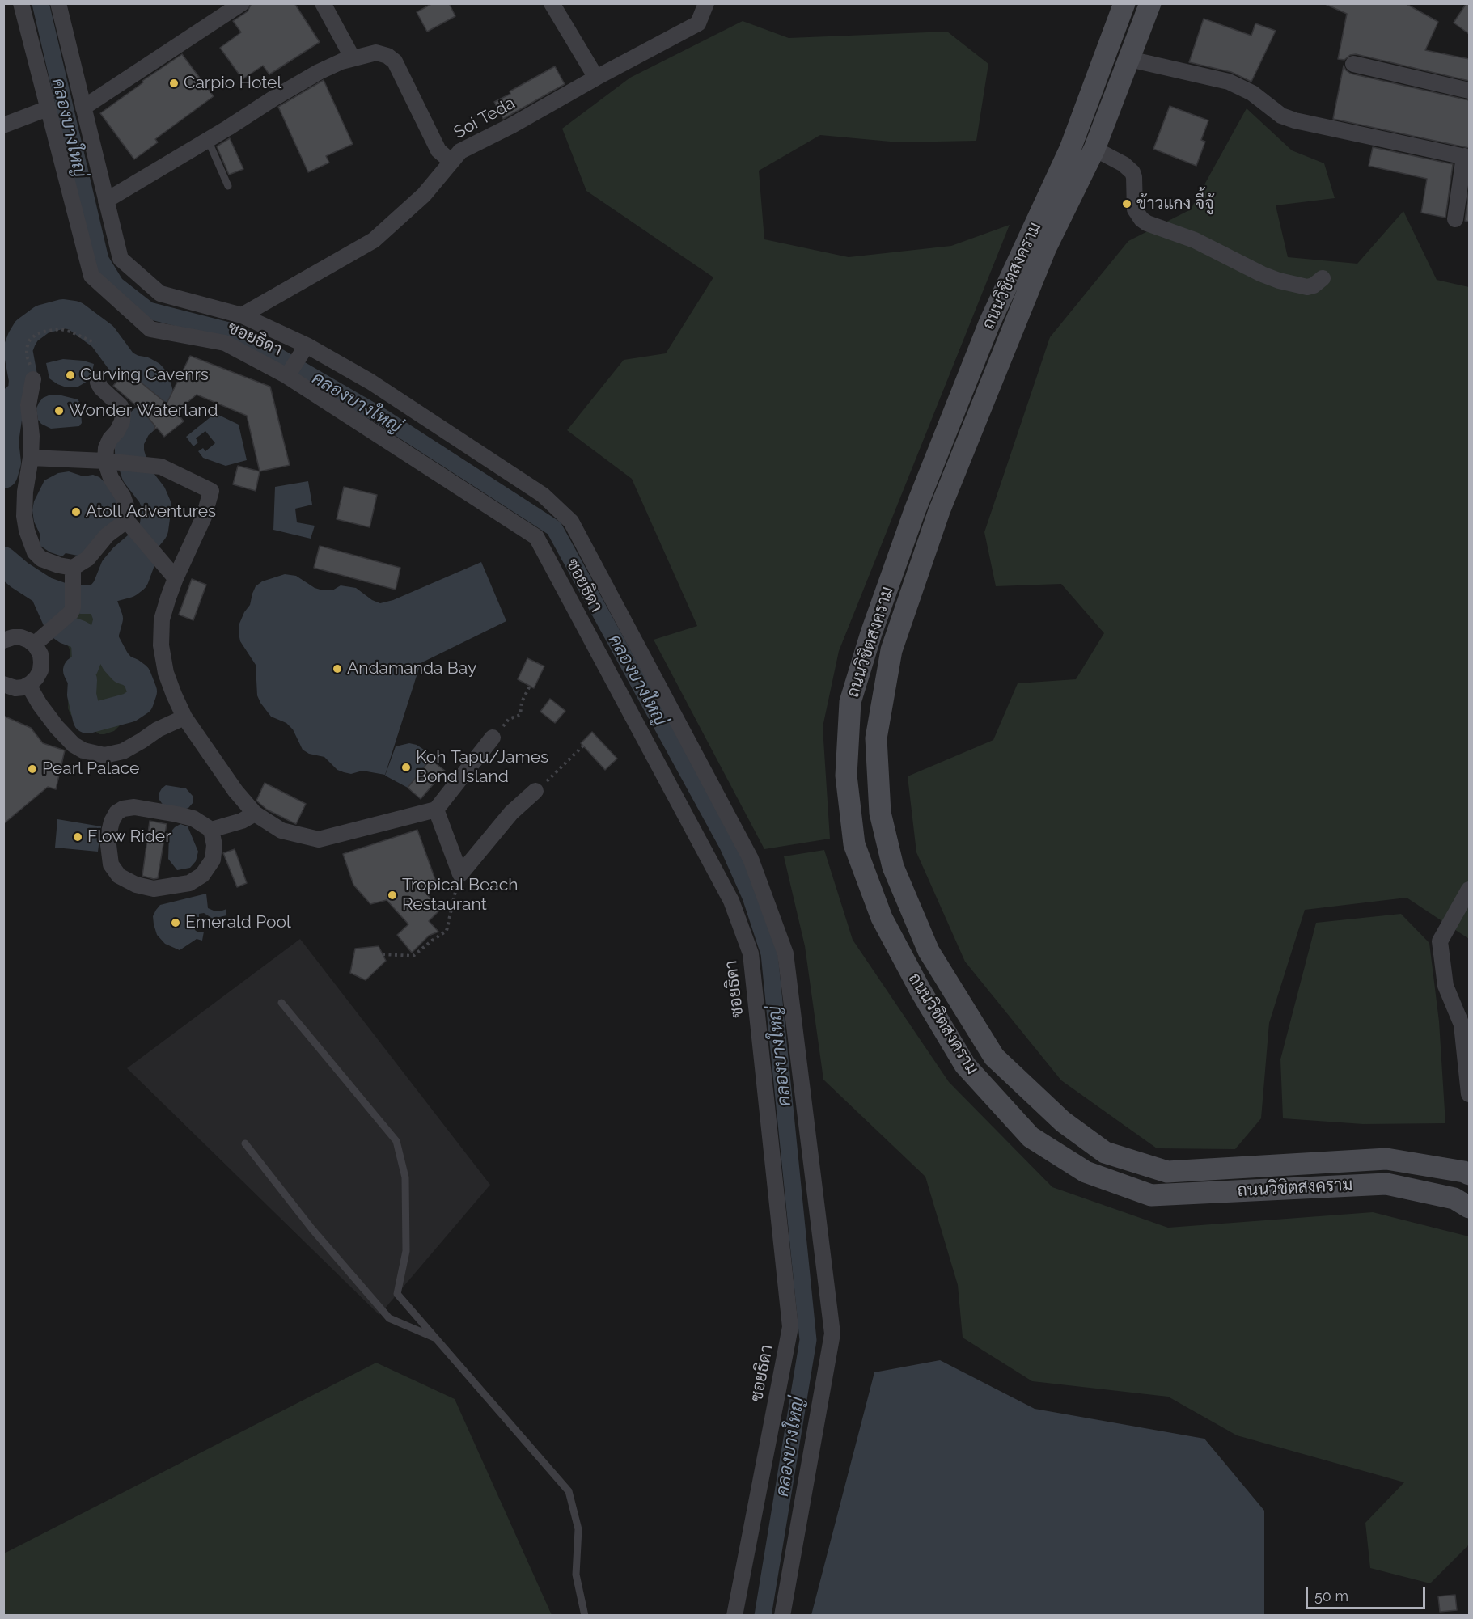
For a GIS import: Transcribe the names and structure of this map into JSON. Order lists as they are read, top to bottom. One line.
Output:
{"streets":{"main road":["ถนนวิชิตสงคราม"],"street":["Soi Teda","ซอยธิดา"]},"water":["คลองบางใหญ่"],"places":["Carpio Hotel","ข้าวแกง จี้จู้","Curving Cavenrs","Wonder Waterland","Atoll Adventures","Andamanda Bay","Koh Tapu/James Bond Island","Pearl Palace","Flow Rider","Tropical Beach Restaurant","Emerald Pool"],"scale_bar":"50 m"}
